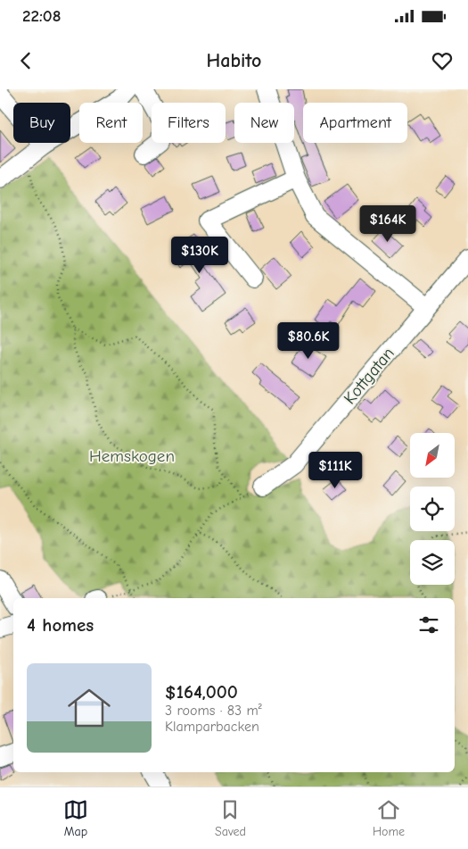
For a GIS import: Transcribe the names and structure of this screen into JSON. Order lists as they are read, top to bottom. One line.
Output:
{"streets":{"street":["Kottgatan"]},"parks":["Hemskogen"],"north":"bottom left","page":{"status":"22:08","header":"Habito","chip":["Buy","Rent","Filters","New","Apartment"],"price":["$164K","$130K","$80.6K","$111K"],"heading":"4 homes","list":[{"name":"$164,000","note":"3 rooms · 83 m² · Klamparbacken"}],"tabs":["Map","Saved","Home"]}}
